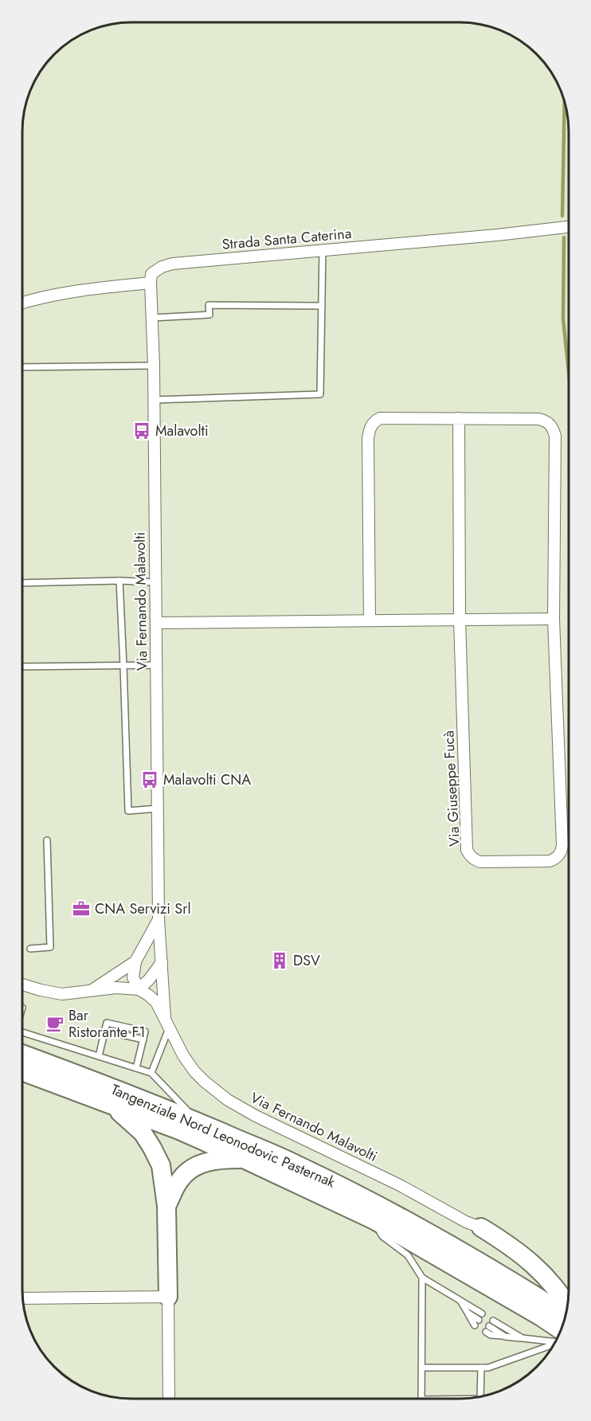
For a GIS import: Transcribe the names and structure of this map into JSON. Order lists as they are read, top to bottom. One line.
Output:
{"streets":{"highway":["Tangenziale Nord Leonodovic Pasternak"],"street":["Strada Santa Caterina","Via Fernando Malavolti","Via Giuseppe Fucà"]},"crossings":[["Strada Santa Caterina","Via Fernando Malavolti"]],"places":{"bus stop":["Malavolti","Malavolti CNA"],"office":["CNA Servizi Srl"],"building":["DSV"],"cafe":["Bar Ristorante F1"]}}
